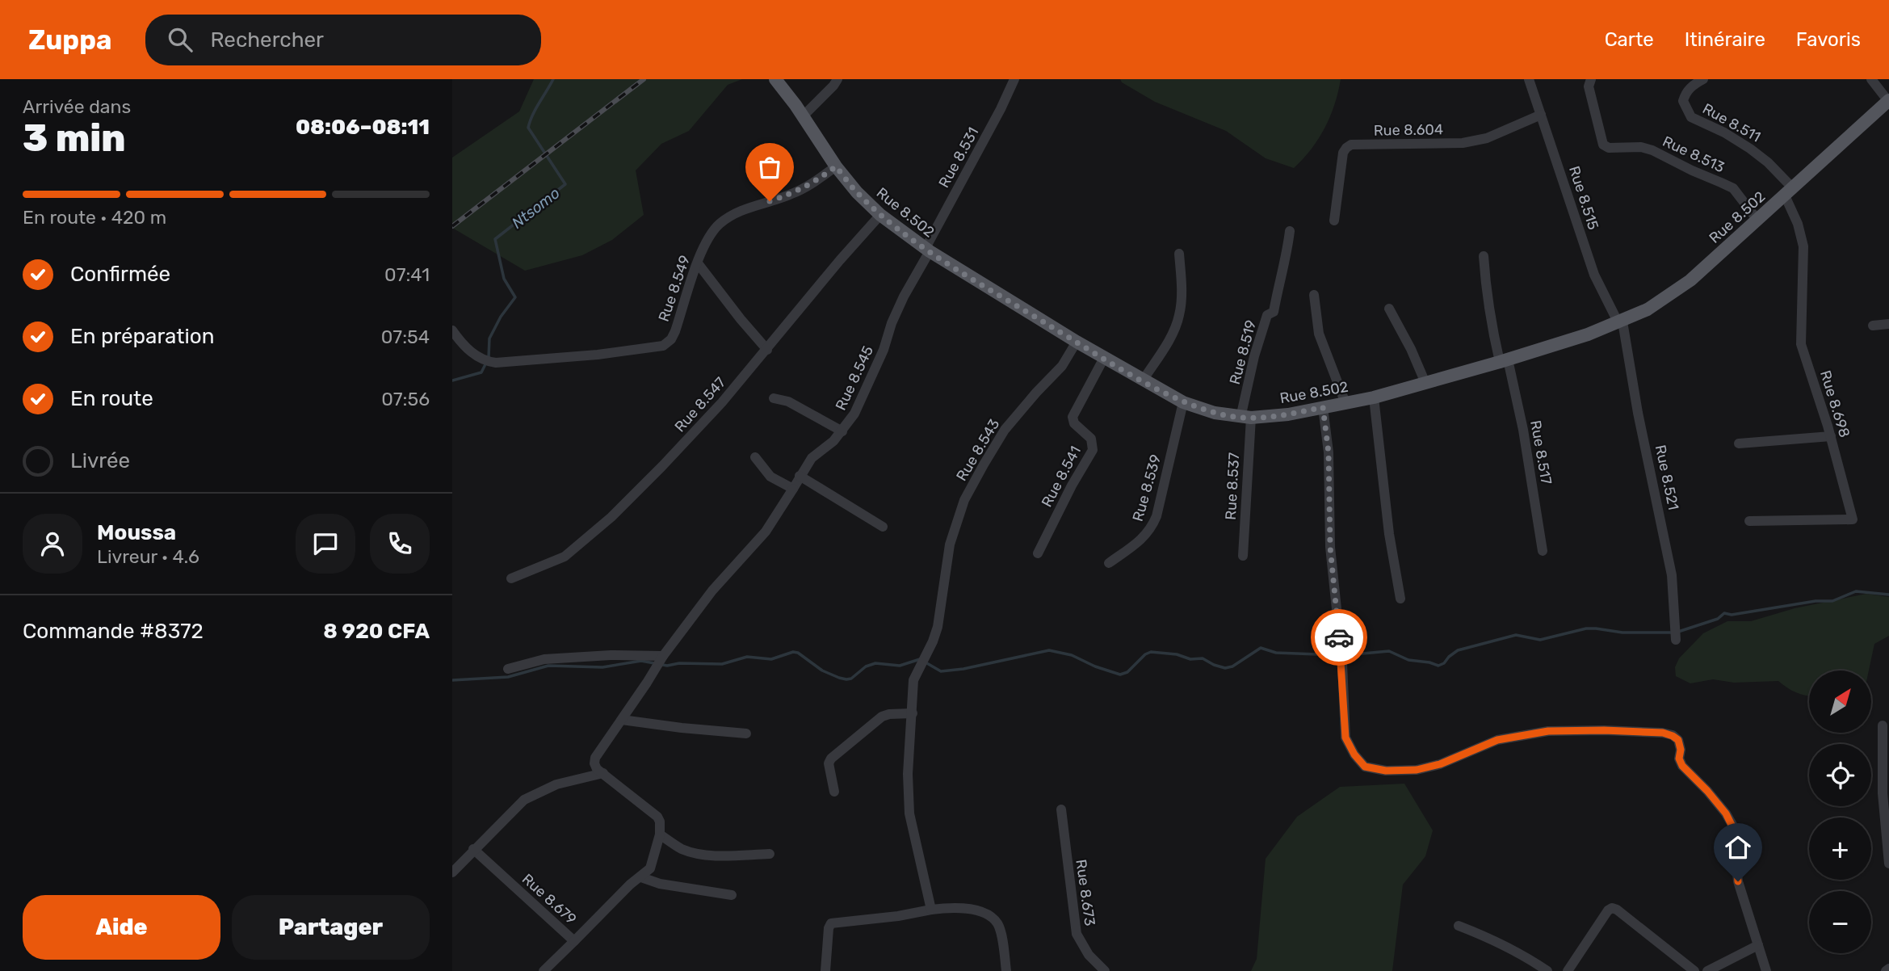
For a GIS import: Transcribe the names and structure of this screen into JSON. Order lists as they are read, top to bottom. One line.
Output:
{"streets":{"main road":["Rue 8.502"],"street":["Rue 8.511","Rue 8.604","Rue 8.513","Rue 8.531","Rue 8.515","Rue 8.549","Rue 8.519","Rue 8.545","Rue 8.698","Rue 8.547","Rue 8.543","Rue 8.517","Rue 8.541","Rue 8.521","Rue 8.537","Rue 8.539","Rue 8.673","Rue 8.679"]},"crossings":[["Rue 8.511","Rue 8.502"],["Rue 8.511","Rue 8.698"],["Rue 8.604","Rue 8.515"],["Rue 8.513","Rue 8.502"],["Rue 8.531","Rue 8.502"],["Rue 8.531","Rue 8.545"],["Rue 8.515","Rue 8.502"],["Rue 8.515","Rue 8.521"],["Rue 8.502","Rue 8.549"],["Rue 8.502","Rue 8.519"],["Rue 8.502","Rue 8.545"],["Rue 8.502","Rue 8.698"],["Rue 8.502","Rue 8.547"],["Rue 8.502","Rue 8.543"],["Rue 8.502","Rue 8.517"],["Rue 8.502","Rue 8.541"],["Rue 8.502","Rue 8.521"],["Rue 8.502","Rue 8.537"],["Rue 8.502","Rue 8.539"],["Rue 8.519","Rue 8.537"]],"water":["Ntsomo"],"north":"top right","page":{"header":"Zuppa","search":"Rechercher","nav":["Carte","Itinéraire","Favoris"],"heading":["3 min","Arrivée dans","08:06–08:11"],"panel":["Moussa","Livreur · 4.6","Commande #8372","8 920 CFA"],"bar":"En route · 420 m","list":[["Confirmée","07:41"],["En préparation","07:54"],["En route","07:56"],"Livrée"],"map_buttons":["+","−"],"buttons":["Aide","Partager"]}}
